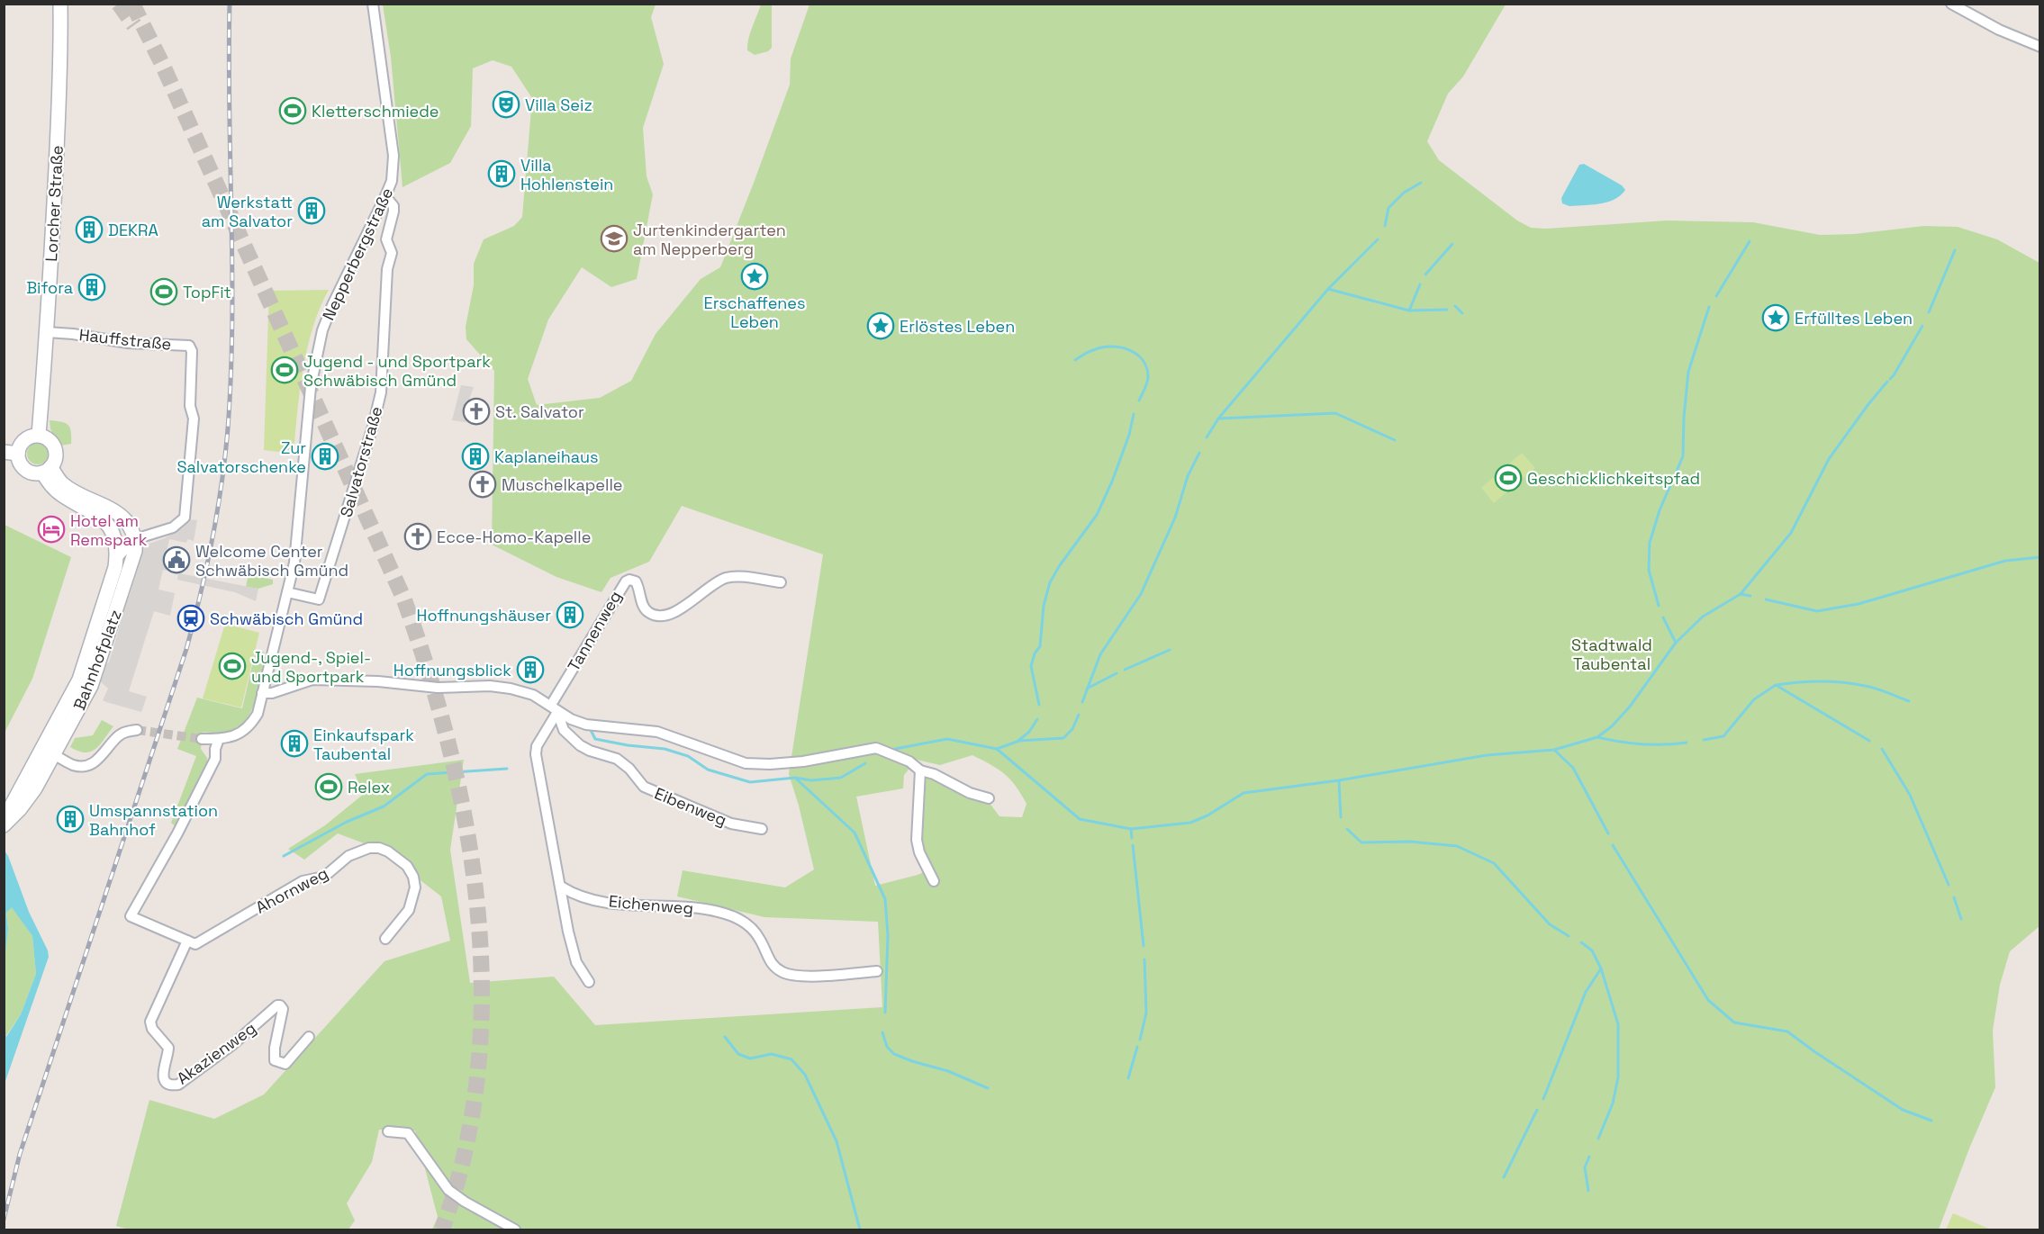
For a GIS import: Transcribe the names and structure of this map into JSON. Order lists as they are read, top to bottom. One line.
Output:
{"streets":{"main road":["Lorcher Straße","Bahnhofplatz"],"street":["Nepperbergstraße","Hauffstraße","Salvatorstraße","Tannenweg","Eibenweg","Ahornweg","Eichenweg","Akazienweg"]},"crossings":[["Lorcher Straße","Hauffstraße"],["Lorcher Straße","Bahnhofplatz"],["Nepperbergstraße","Salvatorstraße"],["Hauffstraße","Bahnhofplatz"],["Tannenweg","Eibenweg"],["Ahornweg","Akazienweg"]],"parks":["Stadtwald Taubental"],"places":{"theatre":["Villa Seiz"],"sports":["Kletterschmiede","TopFit","Jugend - und Sportpark Schwäbisch Gmünd","Geschicklichkeitspfad","Jugend-, Spiel- und Sportpark","Relex"],"building":["Villa Hohlenstein","Werkstatt am Salvator","DEKRA","Bifora","Zur Salvatorschenke","Kaplaneihaus","Hoffnungshäuser","Hoffnungsblick","Einkaufspark Taubental","Umspannstation Bahnhof"],"school or university":["Jurtenkindergarten am Nepperberg"],"place":["Erschaffenes Leben","Erfülltes Leben","Erlöstes Leben"],"church":["St. Salvator","Muschelkapelle","Ecce-Homo-Kapelle"],"hotel":["Hotel am Remspark"],"public building":["Welcome Center Schwäbisch Gmünd"],"station":["Schwäbisch Gmünd"]}}
